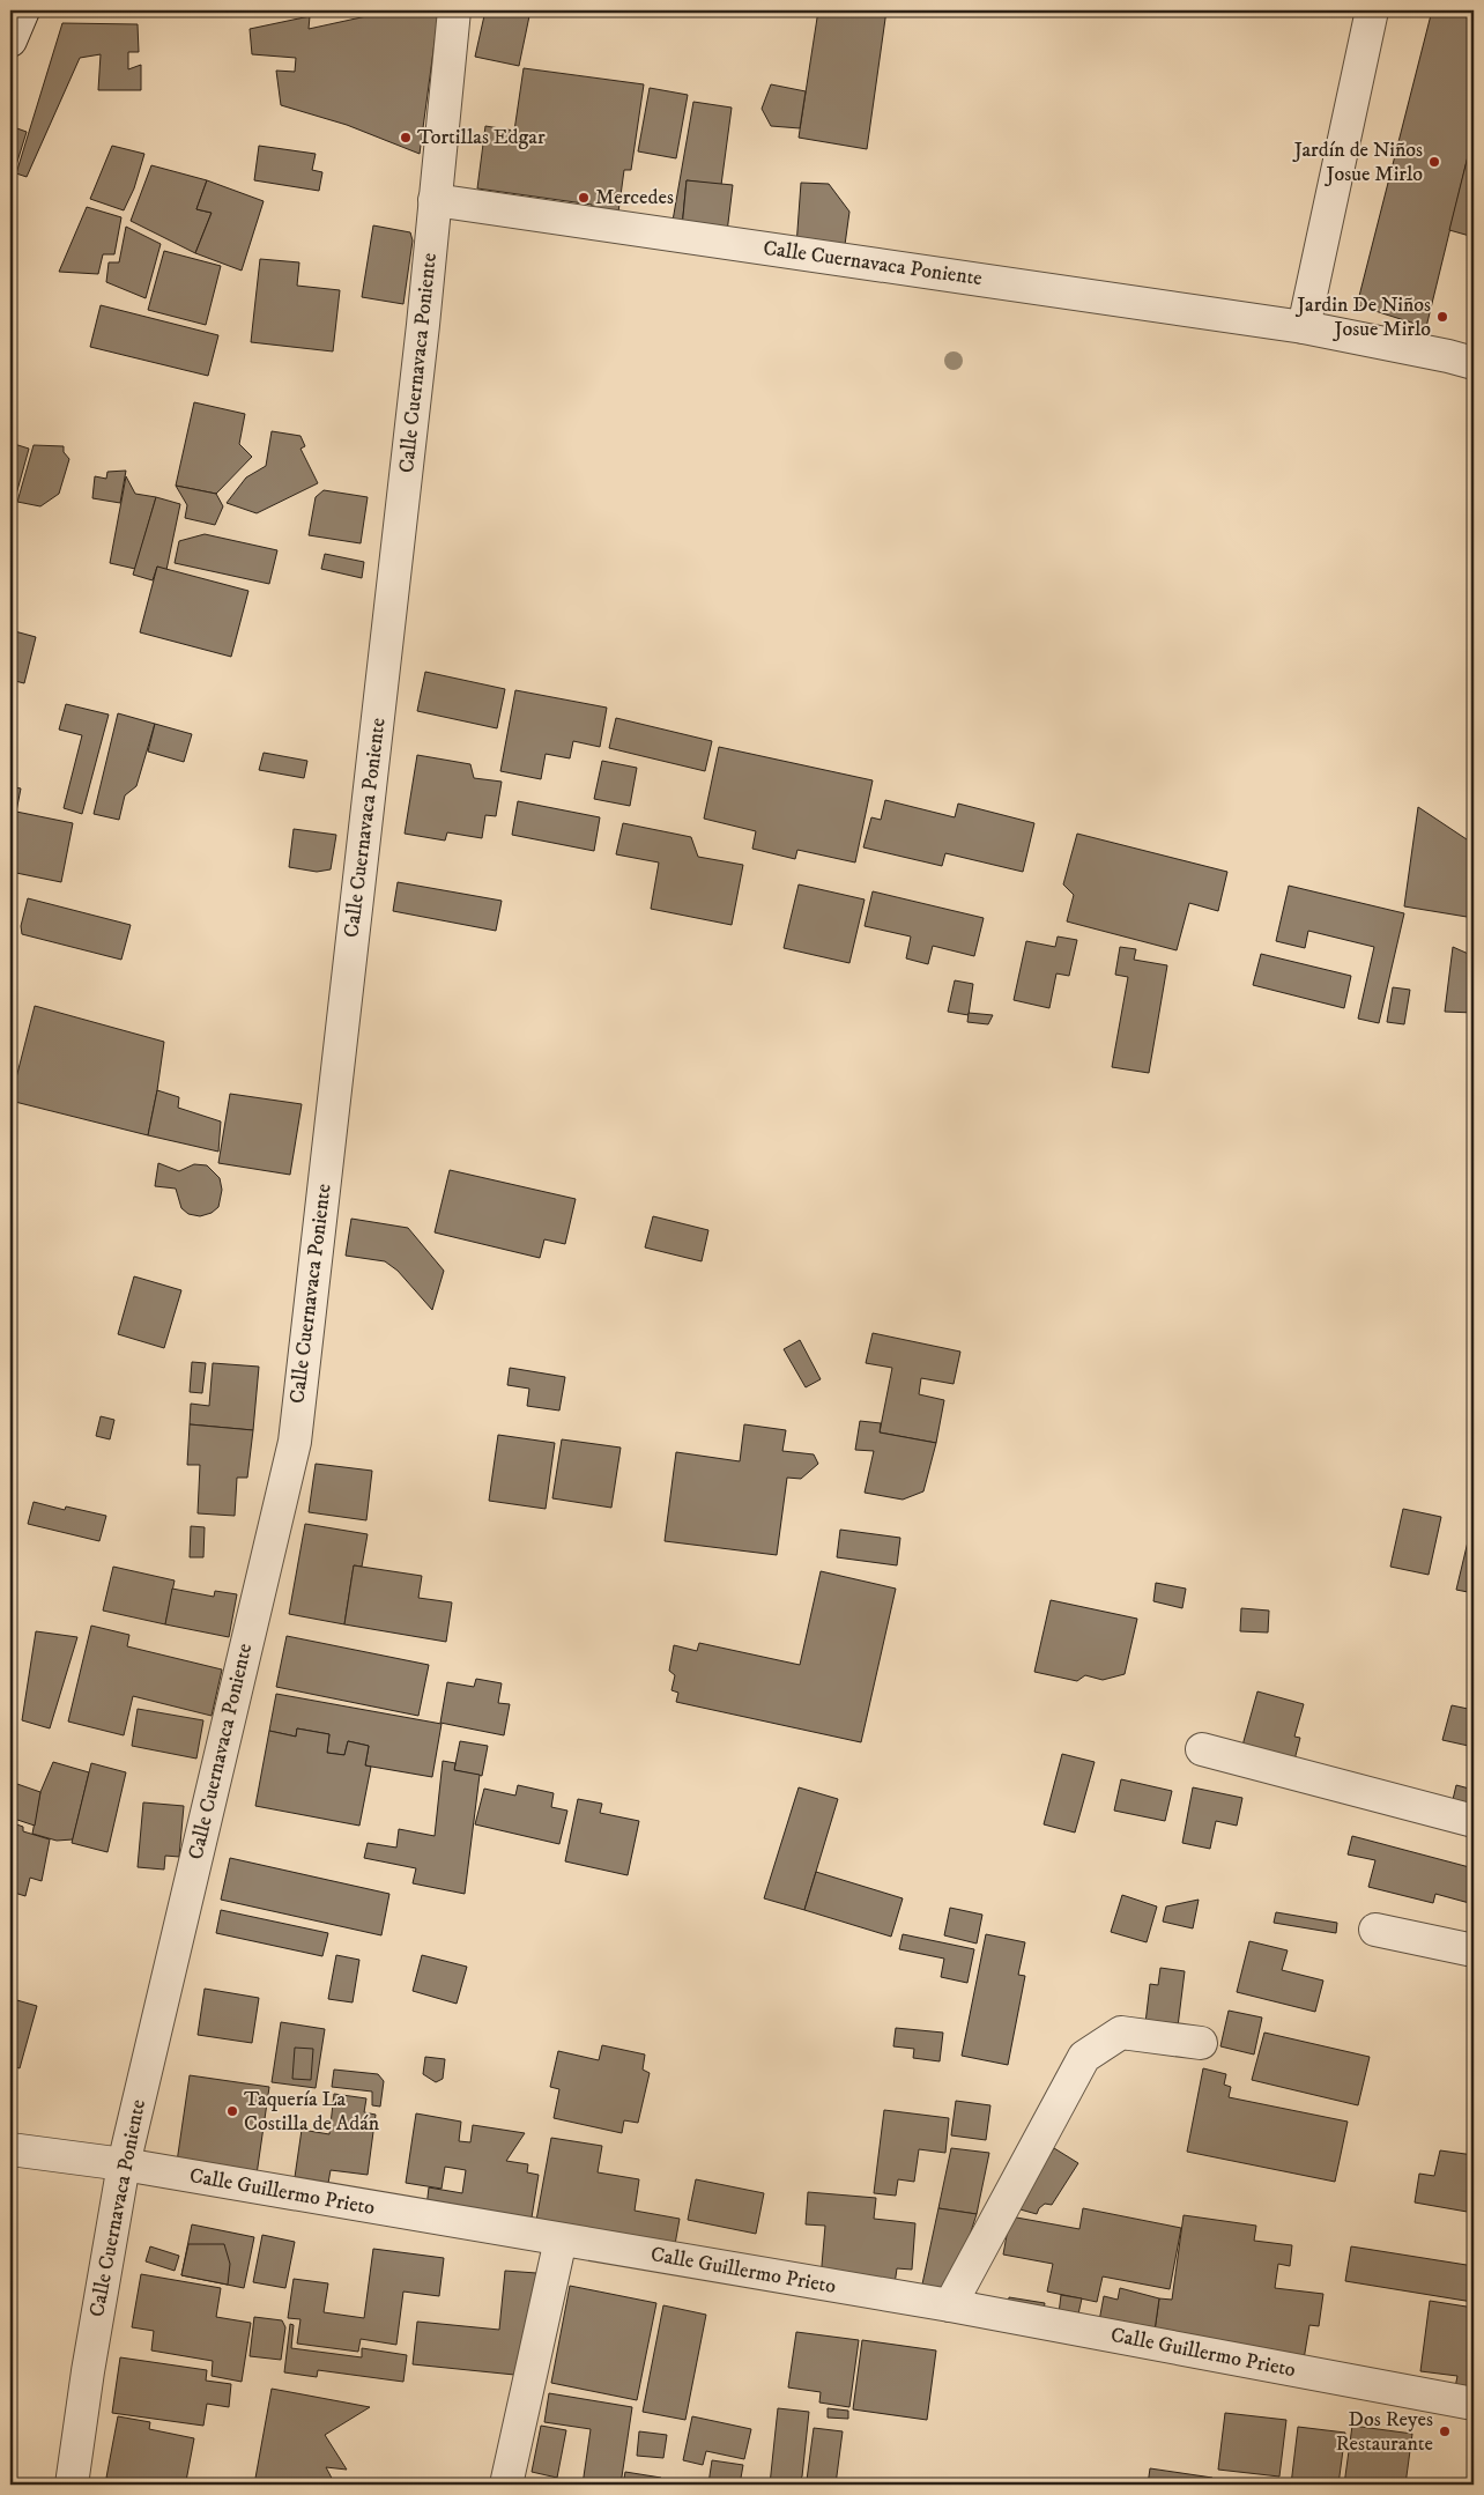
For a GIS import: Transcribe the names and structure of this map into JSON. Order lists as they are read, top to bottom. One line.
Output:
{"streets":{"street":["Calle Cuernavaca Poniente","Calle Guillermo Prieto"]},"crossings":[["Calle Cuernavaca Poniente","Calle Guillermo Prieto"]],"places":["Tortillas Edgar","Jardín de Niños Josue Mirlo","Mercedes","Jardin De Niños Josue Mirlo","Taquería La Costilla de Adán","Dos Reyes Restaurante"]}
